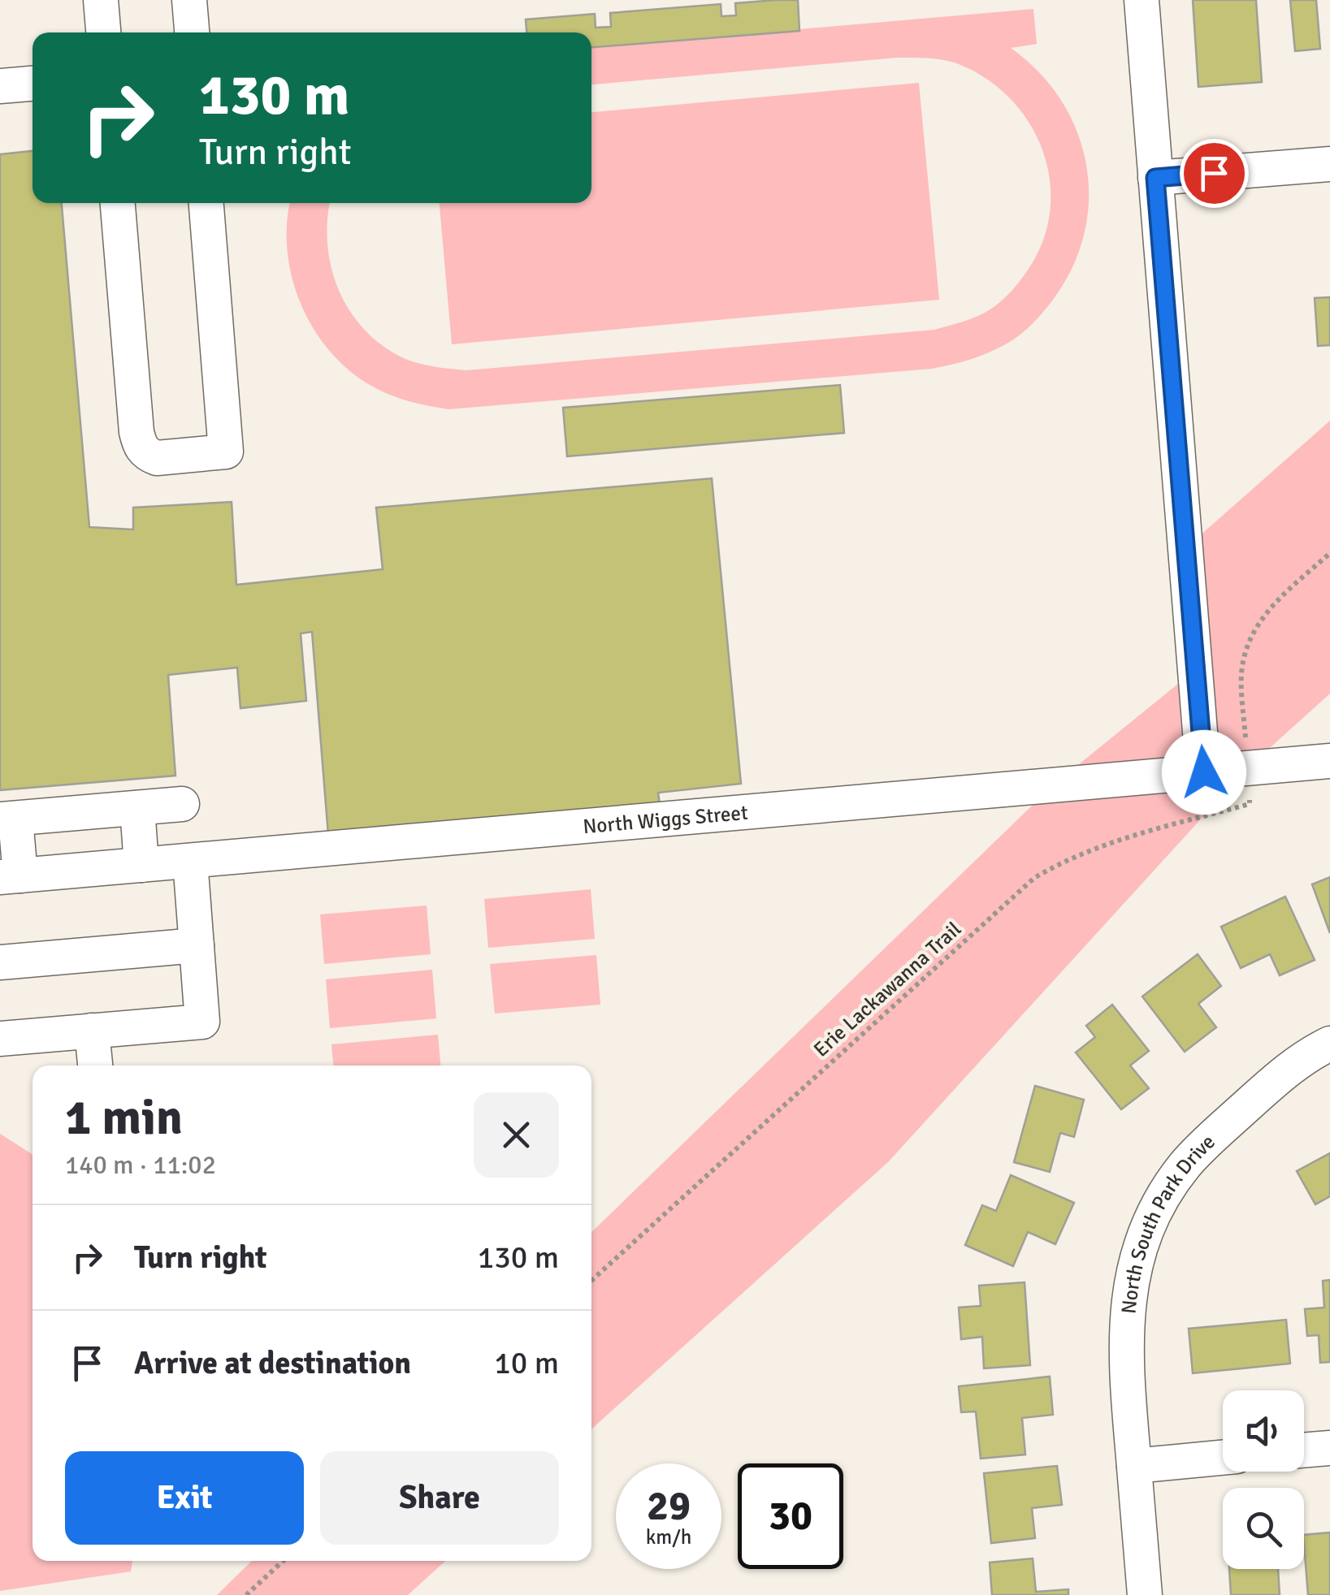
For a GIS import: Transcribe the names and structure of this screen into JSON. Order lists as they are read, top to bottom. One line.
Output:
{"streets":{"street":["North Wiggs Street","North South Park Drive"],"path":["Erie Lackawanna Trail"]},"page":{"turn":["130 m","Turn right"],"heading":["1 min","140 m · 11:02"],"list":[{"name":"Turn right","value":"130 m"},{"name":"Arrive at destination","value":"10 m"}],"buttons":["Exit","Share"],"speed":"29 km/h","limit":"30"}}
